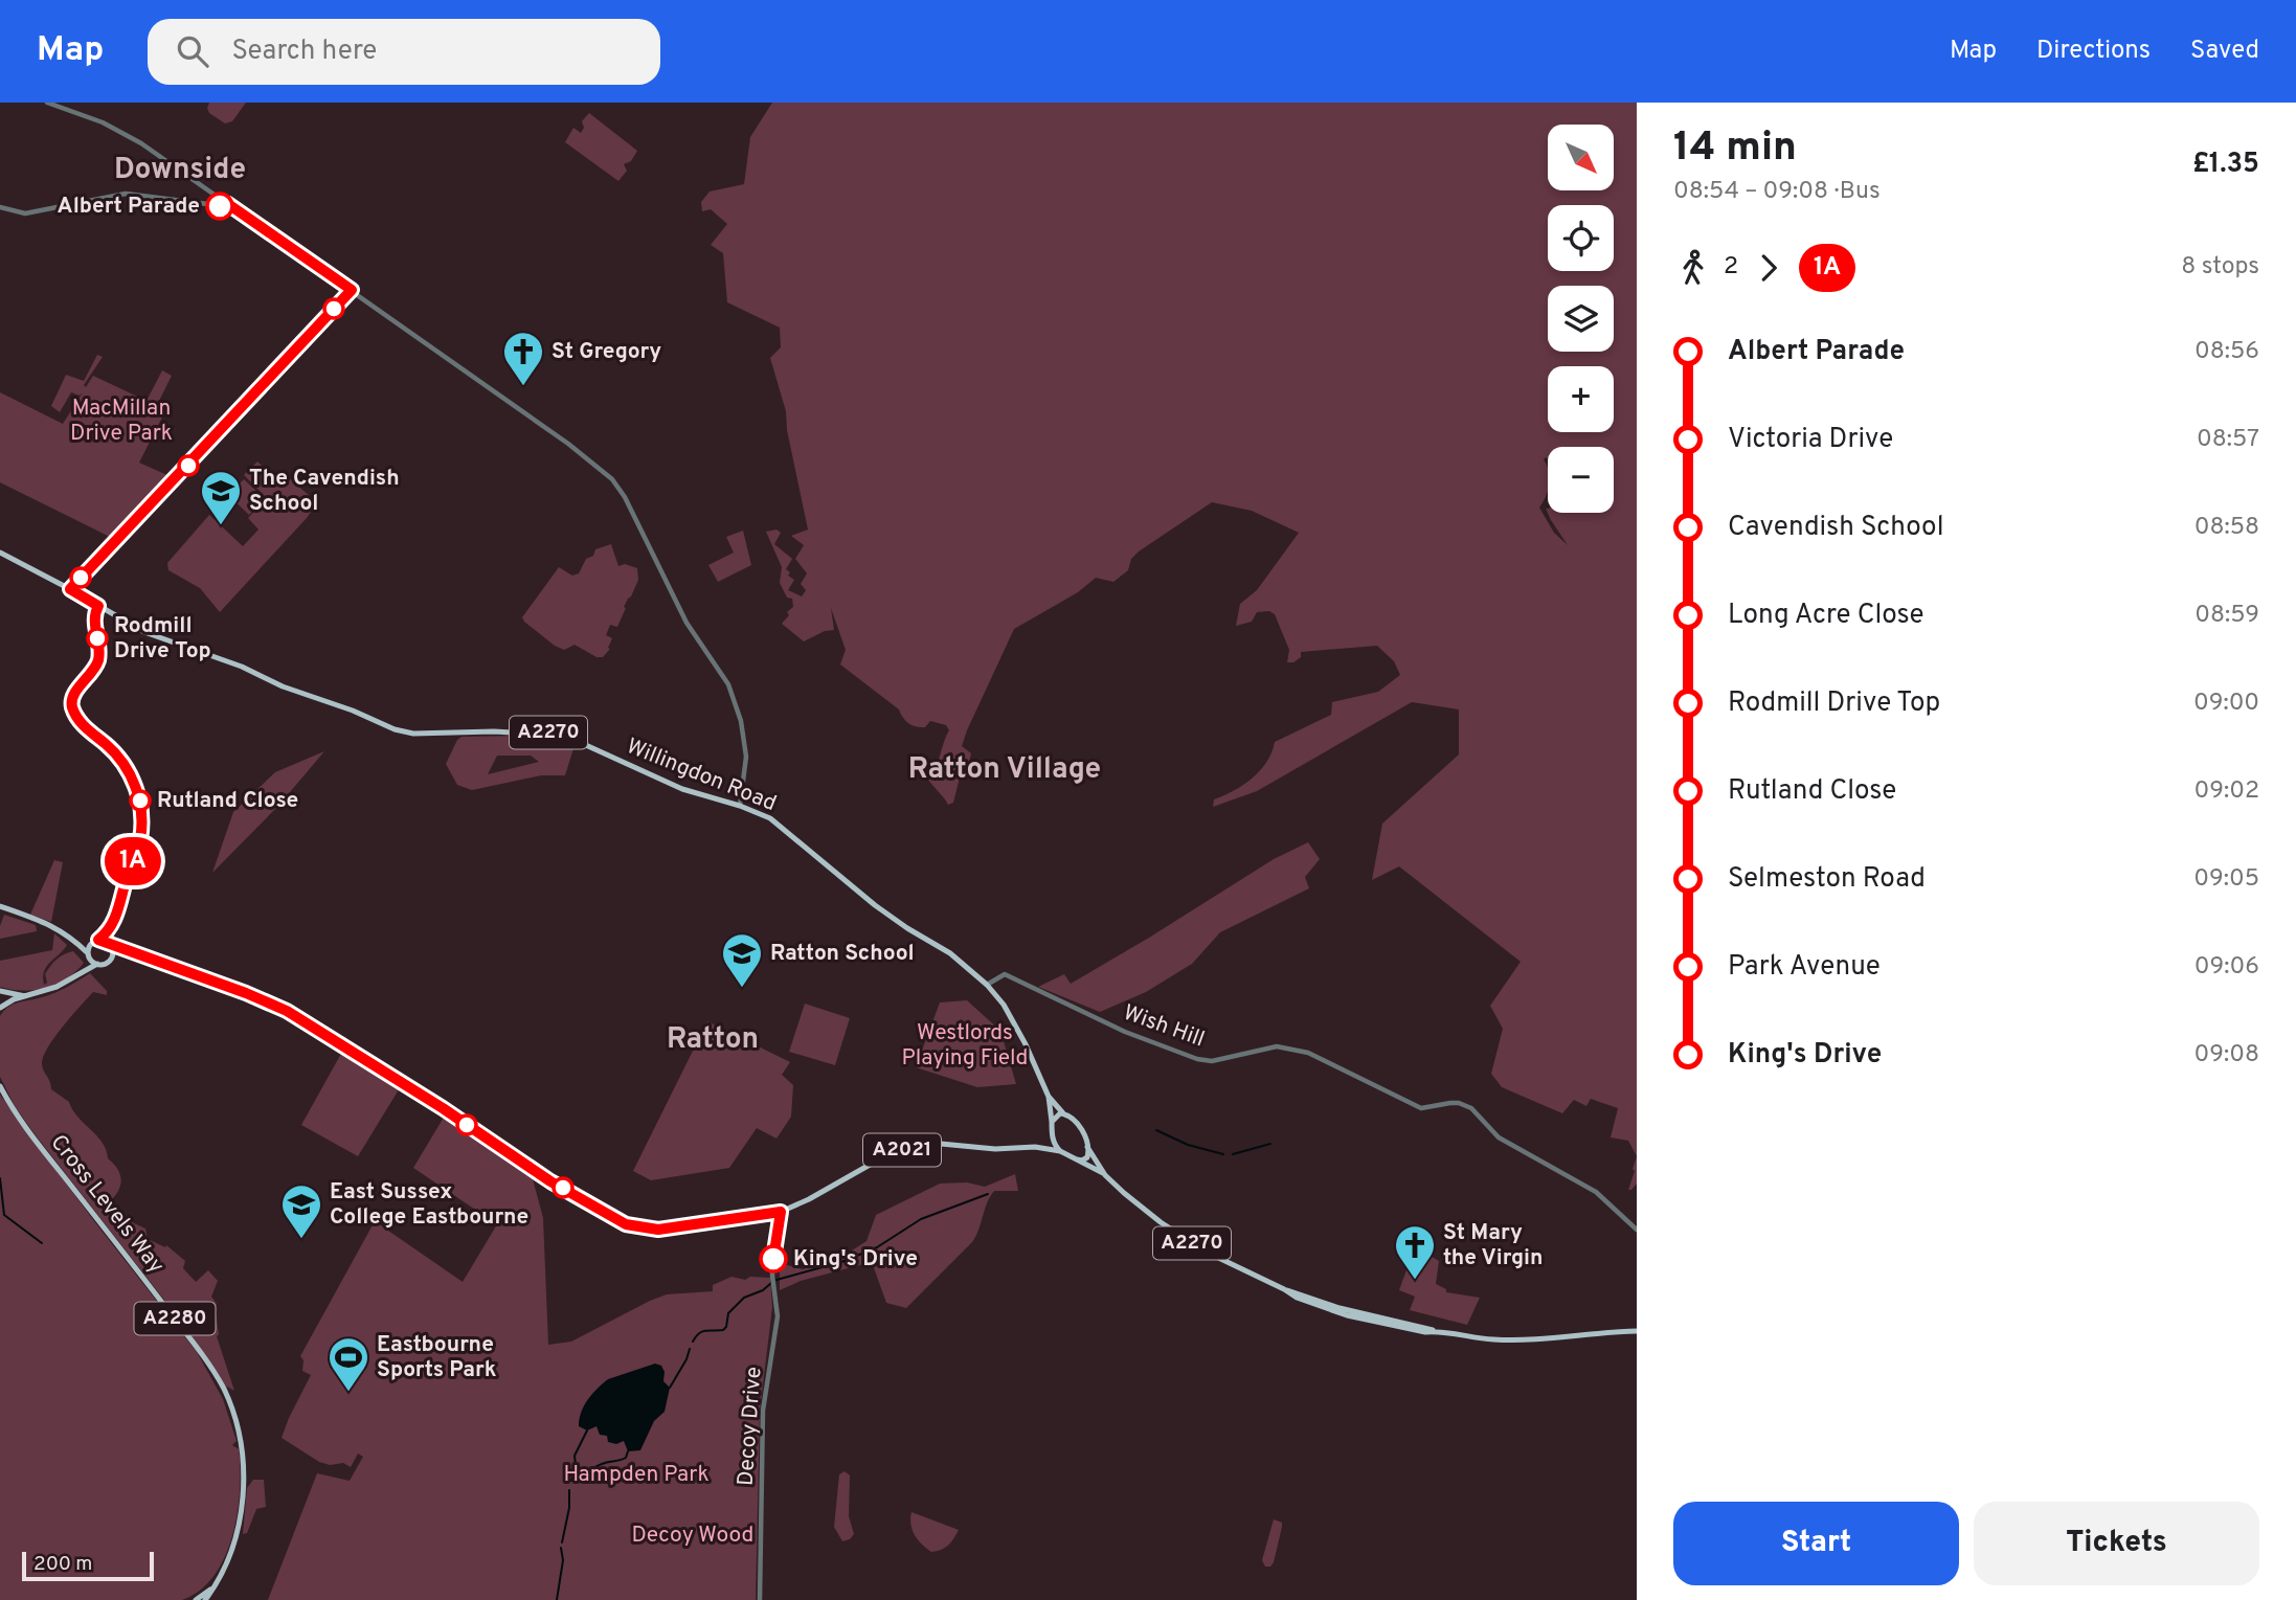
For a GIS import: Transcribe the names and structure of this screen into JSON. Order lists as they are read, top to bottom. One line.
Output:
{"streets":{"main road":["A2270","Willingdon Road","A2021","Cross Levels Way","A2280"],"street":["Wish Hill","Decoy Drive"]},"crossings":[["A2270","Willingdon Road"],["Willingdon Road","Wish Hill"],["A2021","Decoy Drive"]],"districts":["Downside","Ratton Village","Ratton"],"parks":["MacMillan Drive Park","Westlords Playing Field","Hampden Park","Decoy Wood"],"places":{"other":["Albert Parade","Rodmill Drive Top","Rutland Close","King's Drive"],"church":["St Gregory","St Mary the Virgin"],"school or university":["The Cavendish School","Ratton School","East Sussex College Eastbourne"],"sports":["Eastbourne Sports Park"]},"lines":["bus line 1A"],"scale_bar":"200 m","north":"bottom right","page":{"header":"Map","search":"Search here","nav":["Map","Directions","Saved"],"on_map":"1A","heading":["14 min","08:54 – 09:08 · Bus","£1.35"],"map_buttons":["+","−"],"legs":["2","1A","8 stops"],"list":[{"name":"Albert Parade","value":"08:56"},{"name":"Victoria Drive","value":"08:57"},{"name":"Cavendish School","value":"08:58"},{"name":"Long Acre Close","value":"08:59"},{"name":"Rodmill Drive Top","value":"09:00"},{"name":"Rutland Close","value":"09:02"},{"name":"Selmeston Road","value":"09:05"},{"name":"Park Avenue","value":"09:06"},{"name":"King's Drive","value":"09:08"}],"buttons":["Start","Tickets"],"scale":"200 m"}}
